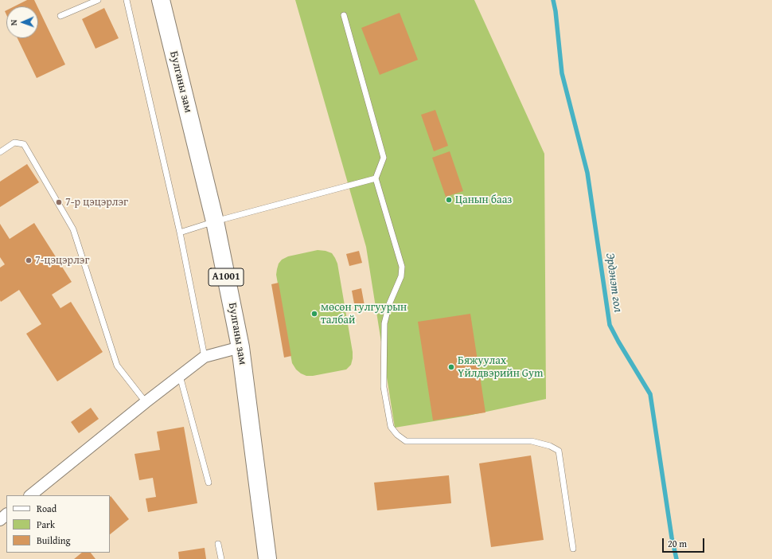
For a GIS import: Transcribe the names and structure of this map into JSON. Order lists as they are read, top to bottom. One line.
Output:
{"streets":{"highway":["Булганы зам","A1001"]},"water":["Эрдэнэт гол"],"places":["Цанын бааз","7-р цэцэрлэг","7-цэцэрлэг","мөсөн гулгуурын талбай","Бяжуулах Үйлдвэрийн Gym"],"legend":["Road","Park","Building"],"scale_bar":"20 m","north":"left"}
